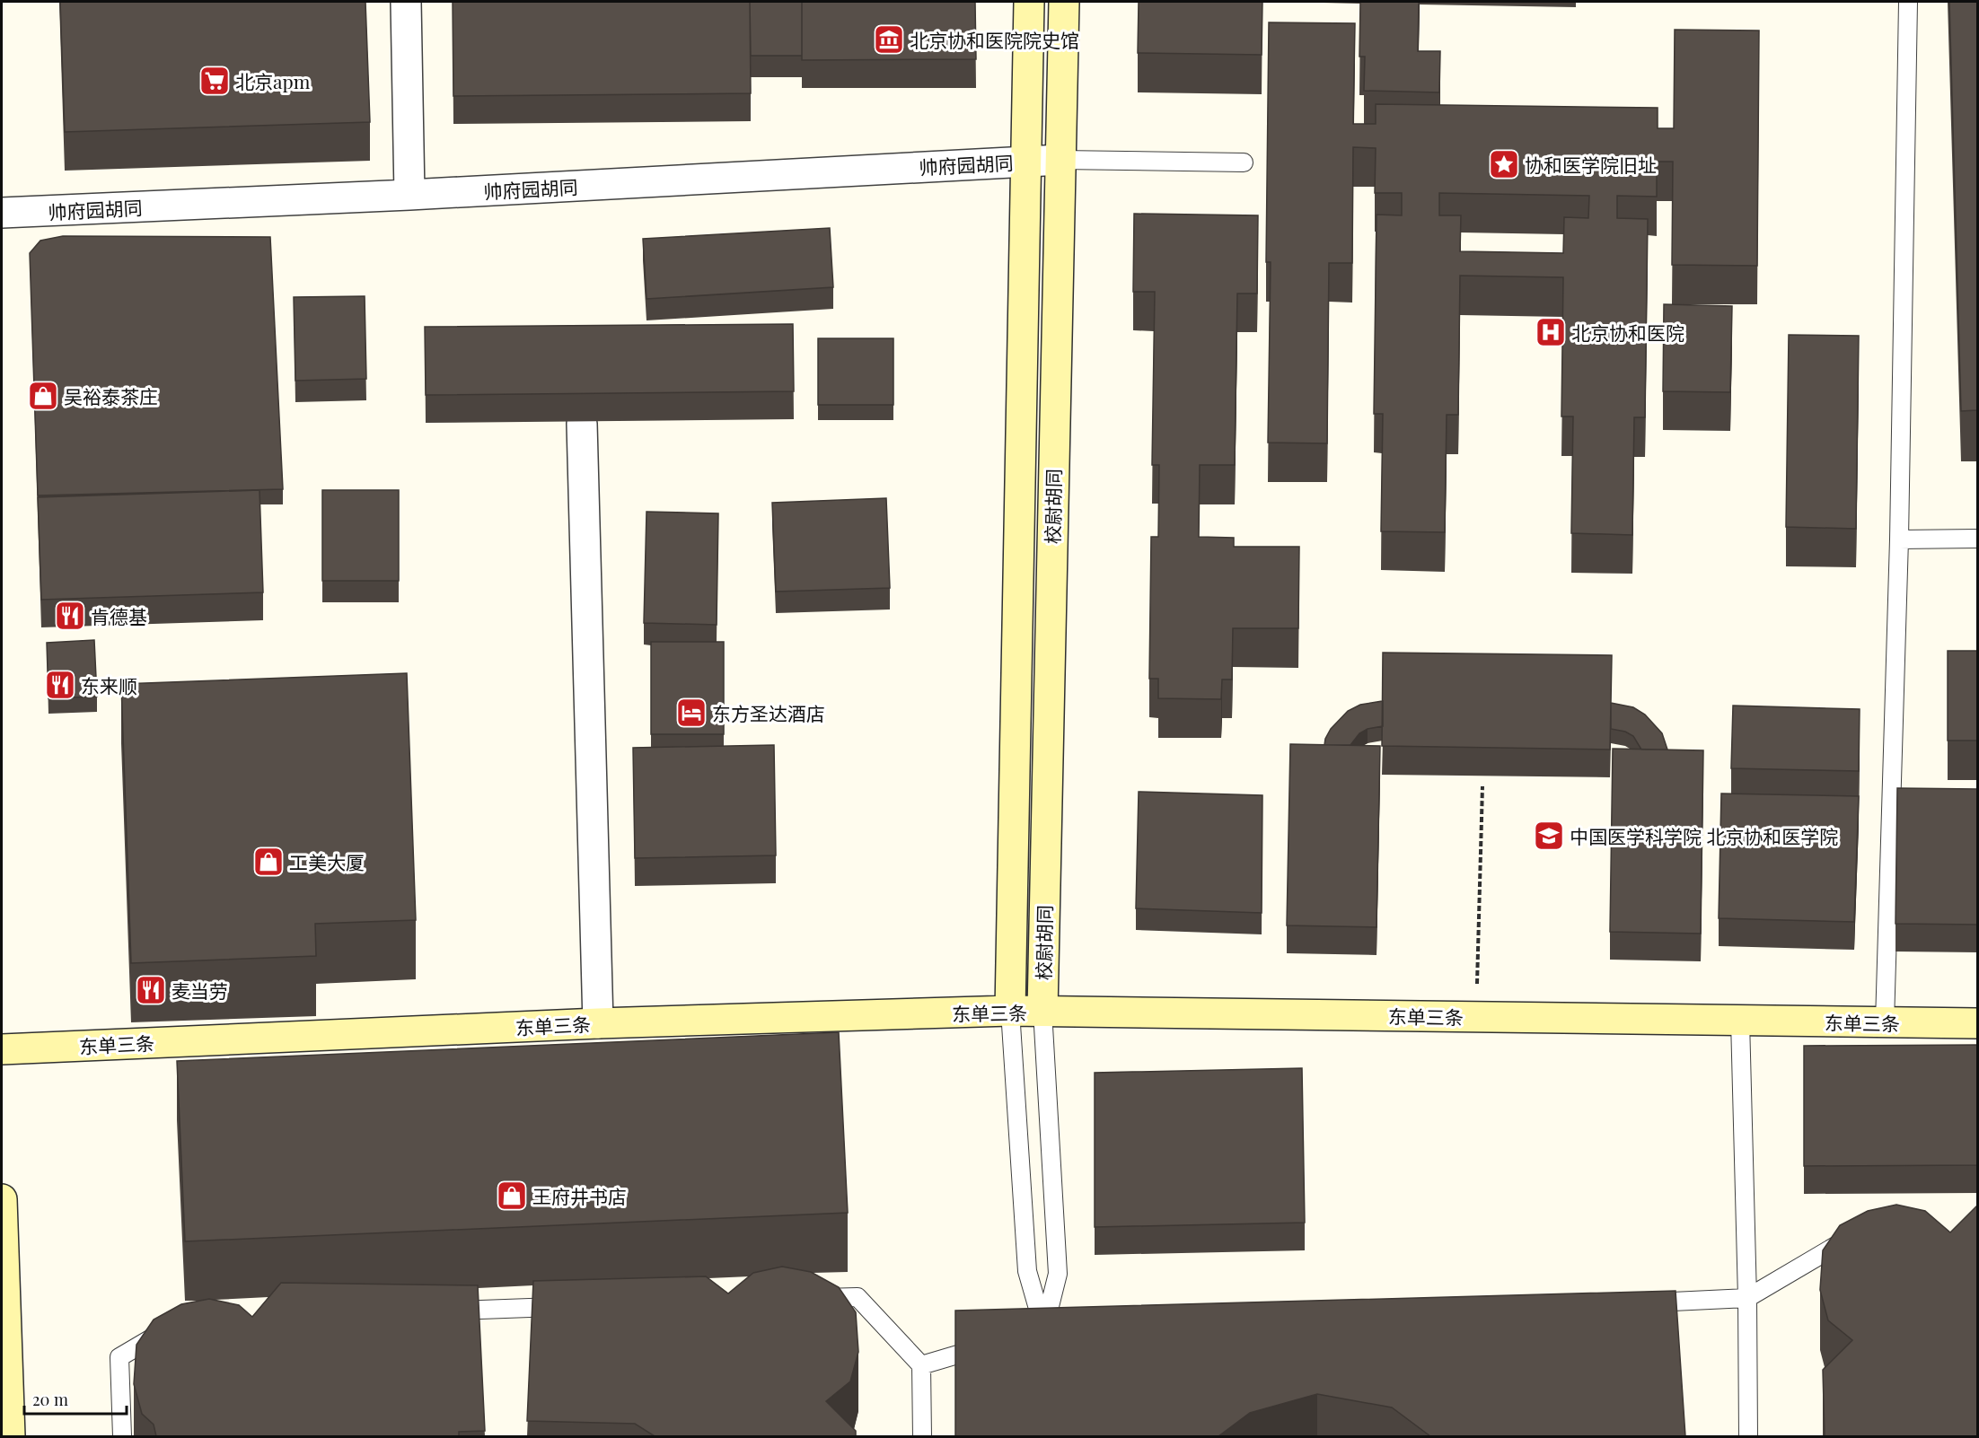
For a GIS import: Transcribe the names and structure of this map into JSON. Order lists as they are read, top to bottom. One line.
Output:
{"streets":{"street":["帅府园胡同","校尉胡同","东单三条"]},"crossings":[["帅府园胡同","校尉胡同"],["校尉胡同","东单三条"]],"places":{"museum":["北京协和医院院史馆"],"supermarket":["北京apm"],"place":["协和医学院旧址"],"hospital":["北京协和医院"],"shop":["吴裕泰茶庄","工美大厦","王府井书店"],"restaurant":["肯德基","东来顺","麦当劳"],"hotel":["东方圣达酒店"],"school or university":["中国医学科学院 北京协和医学院"]},"scale_bar":"20 m"}
